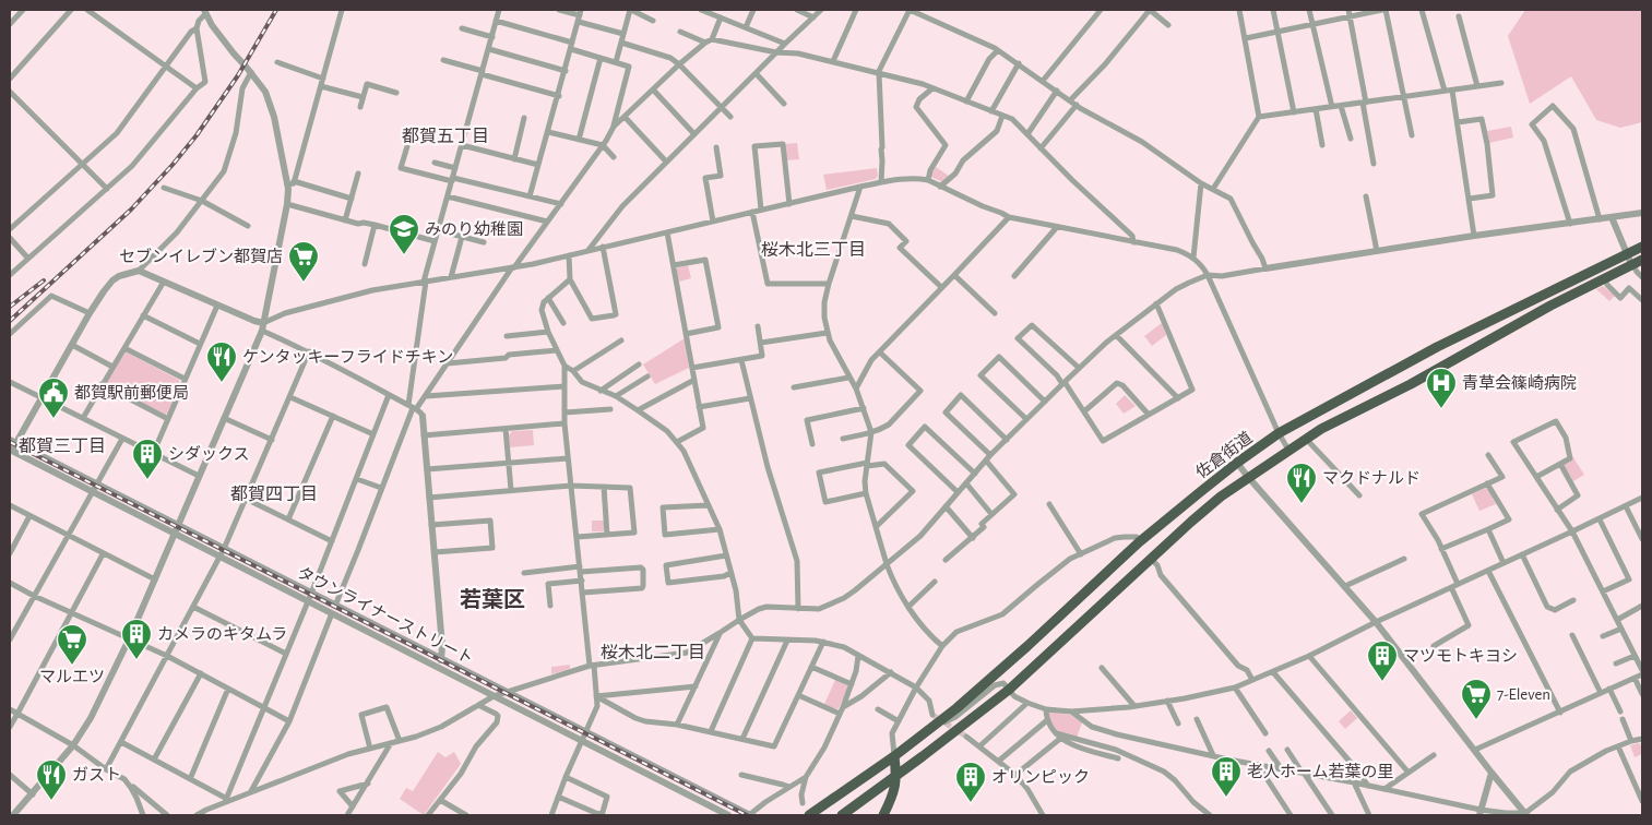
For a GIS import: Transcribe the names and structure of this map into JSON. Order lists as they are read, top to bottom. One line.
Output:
{"streets":{"highway":["佐倉街道"],"street":["タウンライナーストリート"]},"districts":["都賀五丁目","桜木北三丁目","都賀三丁目","都賀四丁目","若葉区","桜木北二丁目"],"places":{"school or university":["みのり幼稚園"],"supermarket":["セブンイレブン都賀店","マルエツ","7-Eleven"],"restaurant":["ケンタッキーフライドチキン","マクドナルド","ガスト"],"hospital":["青草会篠崎病院"],"public building":["都賀駅前郵便局"],"building":["シダックス","カメラのキタムラ","マツモトキヨシ","老人ホーム若葉の里","オリンピック"]}}
